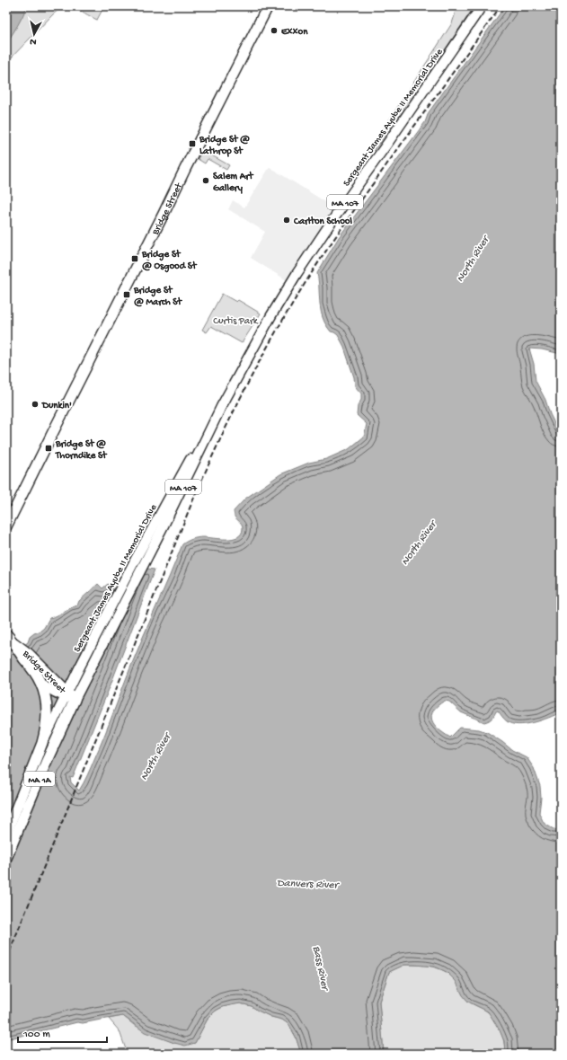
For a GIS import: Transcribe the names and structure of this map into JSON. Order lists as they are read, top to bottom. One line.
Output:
{"streets":{"highway":["Bridge Street","MA 1A"],"main road":["Sergeant James Ayube II Memorial Drive","MA 107"]},"crossings":[["Sergeant James Ayube II Memorial Drive","Bridge Street"]],"water":["North River","Danvers River","Bass River"],"parks":["Curtis Park"],"places":{"other":["Exxon","Salem Art Gallery","Carlton School","Dunkin'"],"transit":["Bridge St @ Lathrop St","Bridge St @ Osgood St","Bridge St @ March St","Bridge St @ Thorndike St"]},"scale_bar":"100 m","north":"bottom"}
